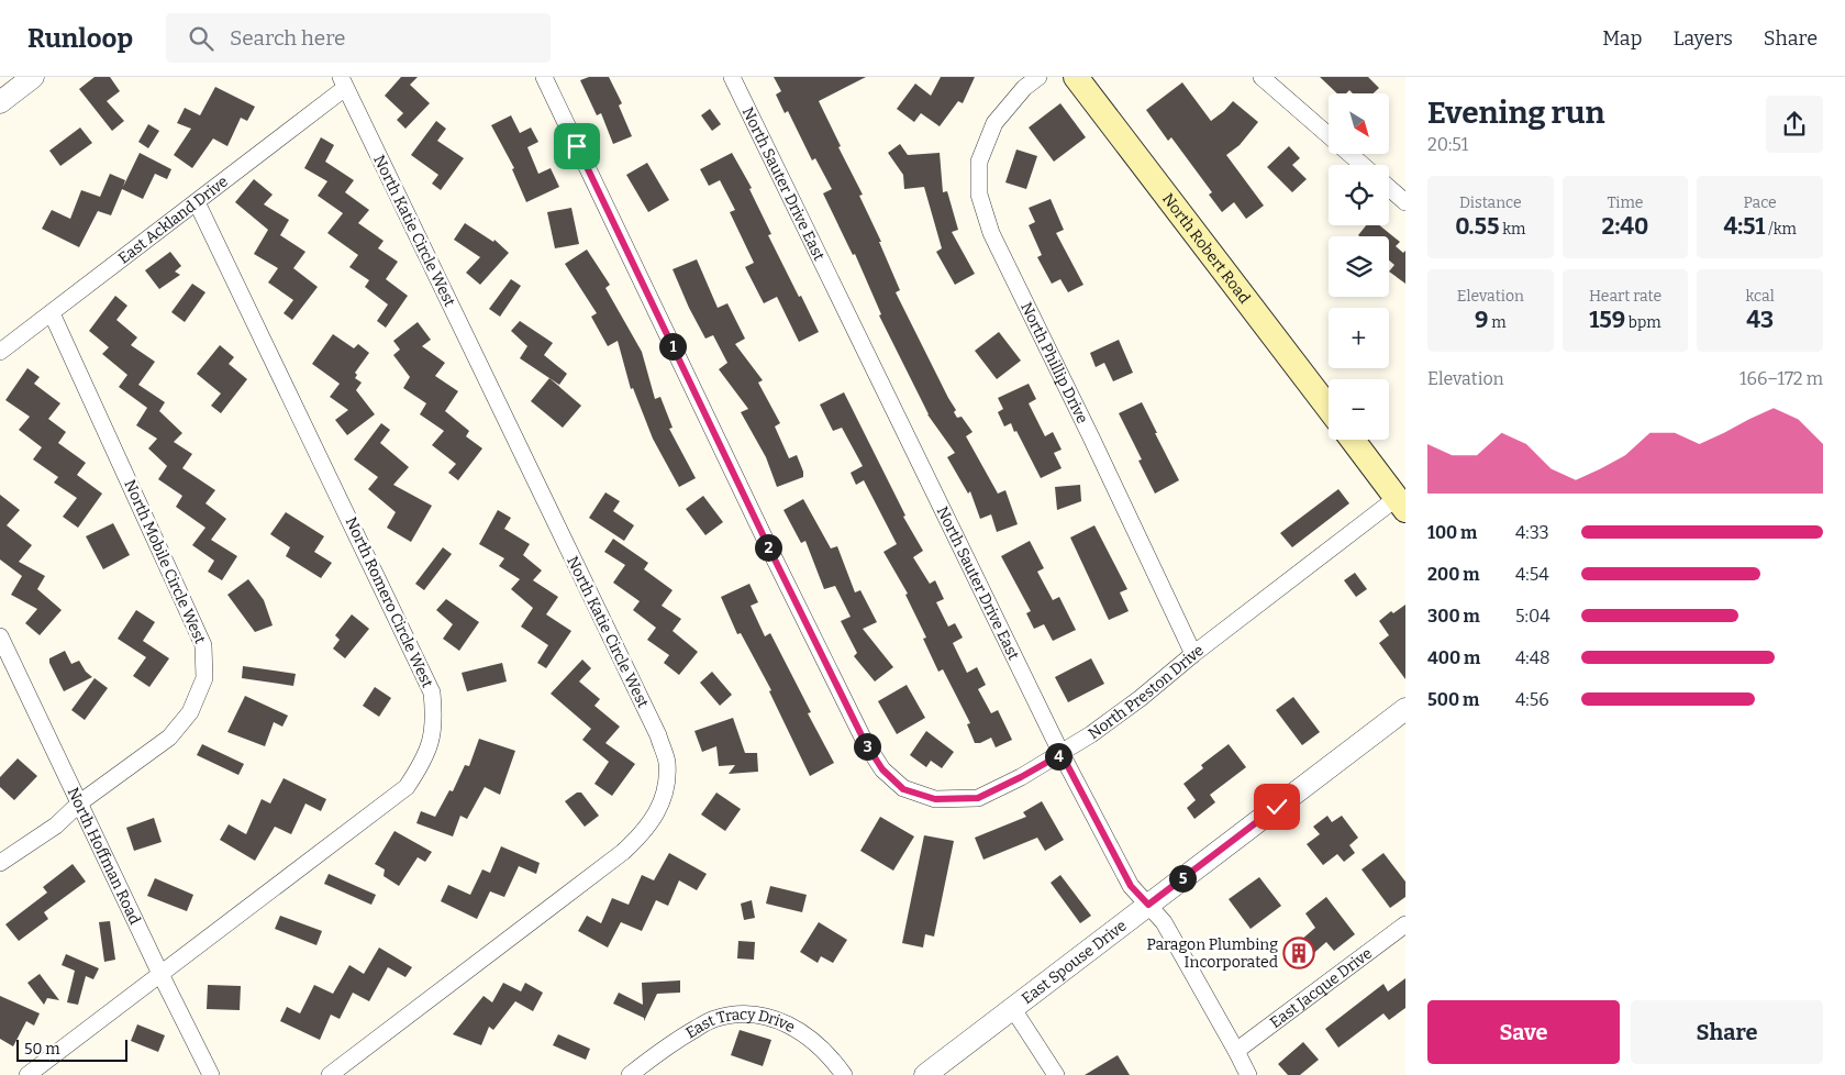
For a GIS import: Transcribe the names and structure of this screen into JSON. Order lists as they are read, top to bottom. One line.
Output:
{"streets":{"main road":["North Robert Road"],"street":["North Sauter Drive East","East Ackland Drive","North Katie Circle West","North Phillip Drive","North Mobile Circle West","North Romero Circle West","North Preston Drive","North Hoffman Road","East Spouse Drive","East Jacque Drive","East Tracy Drive"]},"crossings":[["North Sauter Drive East","North Preston Drive"],["North Sauter Drive East","East Spouse Drive"],["North Sauter Drive East","East Jacque Drive"],["East Ackland Drive","North Katie Circle West"],["East Ackland Drive","North Mobile Circle West"],["East Ackland Drive","North Romero Circle West"],["North Phillip Drive","North Preston Drive"],["North Mobile Circle West","North Hoffman Road"],["North Romero Circle West","North Hoffman Road"]],"places":{"building":["Paragon Plumbing Incorporated"]},"scale_bar":"50 m","north":"bottom right","page":{"header":"Runloop","search":"Search here","nav":["Map","Layers","Share"],"heading":["Evening run","20:51"],"map_buttons":["+","−"],"stats":[["Distance","0.55 km"],["Time","2:40"],["Pace","4:51 /km"],["Elevation","9 m"],["Heart rate","159 bpm"],["kcal","43"]],"pins":["1","2","3","4","5"],"chart":["Elevation","166–172 m"],"list":[{"name":"100 m","note":"4:33"},{"name":"200 m","note":"4:54"},{"name":"300 m","note":"5:04"},{"name":"400 m","note":"4:48"},{"name":"500 m","note":"4:56"}],"buttons":["Save","Share"],"scale":"50 m"}}
